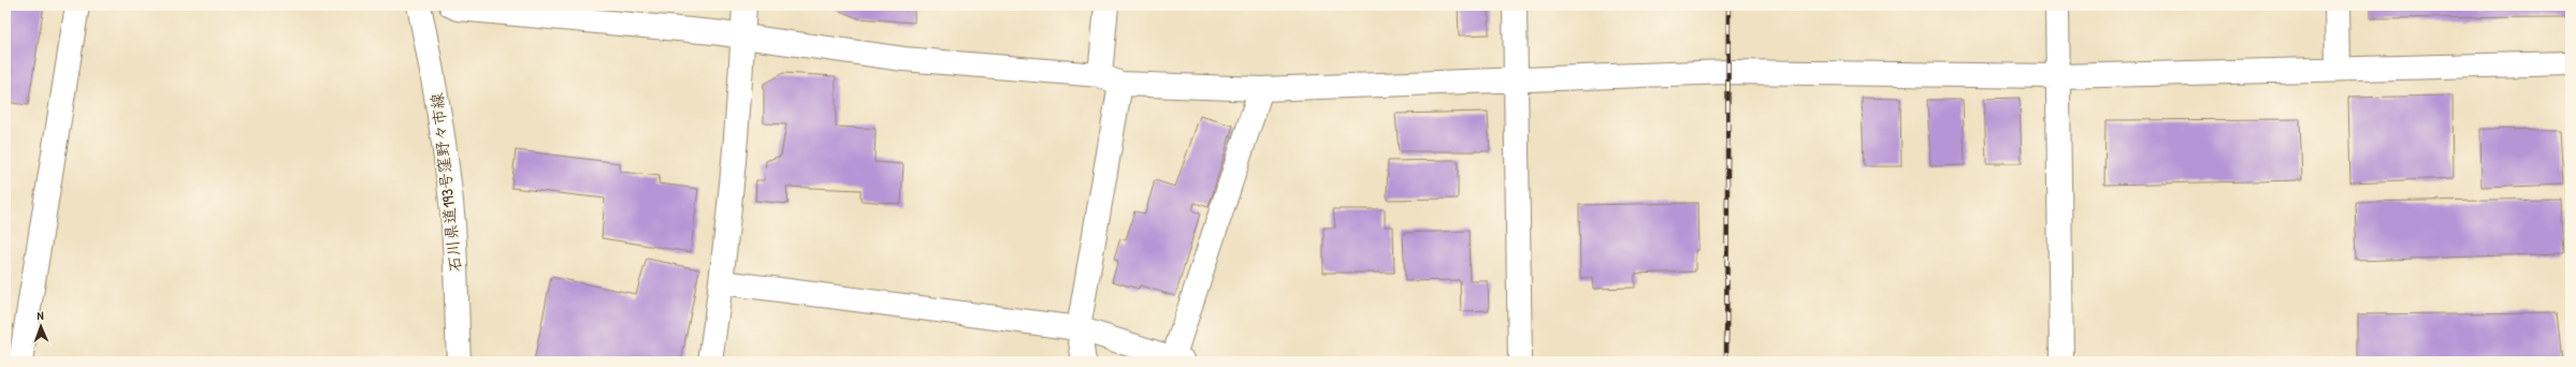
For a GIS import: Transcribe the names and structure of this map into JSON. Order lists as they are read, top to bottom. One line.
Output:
{"streets":{"street":["石川県道193号窪野々市線"]},"north":"top"}
